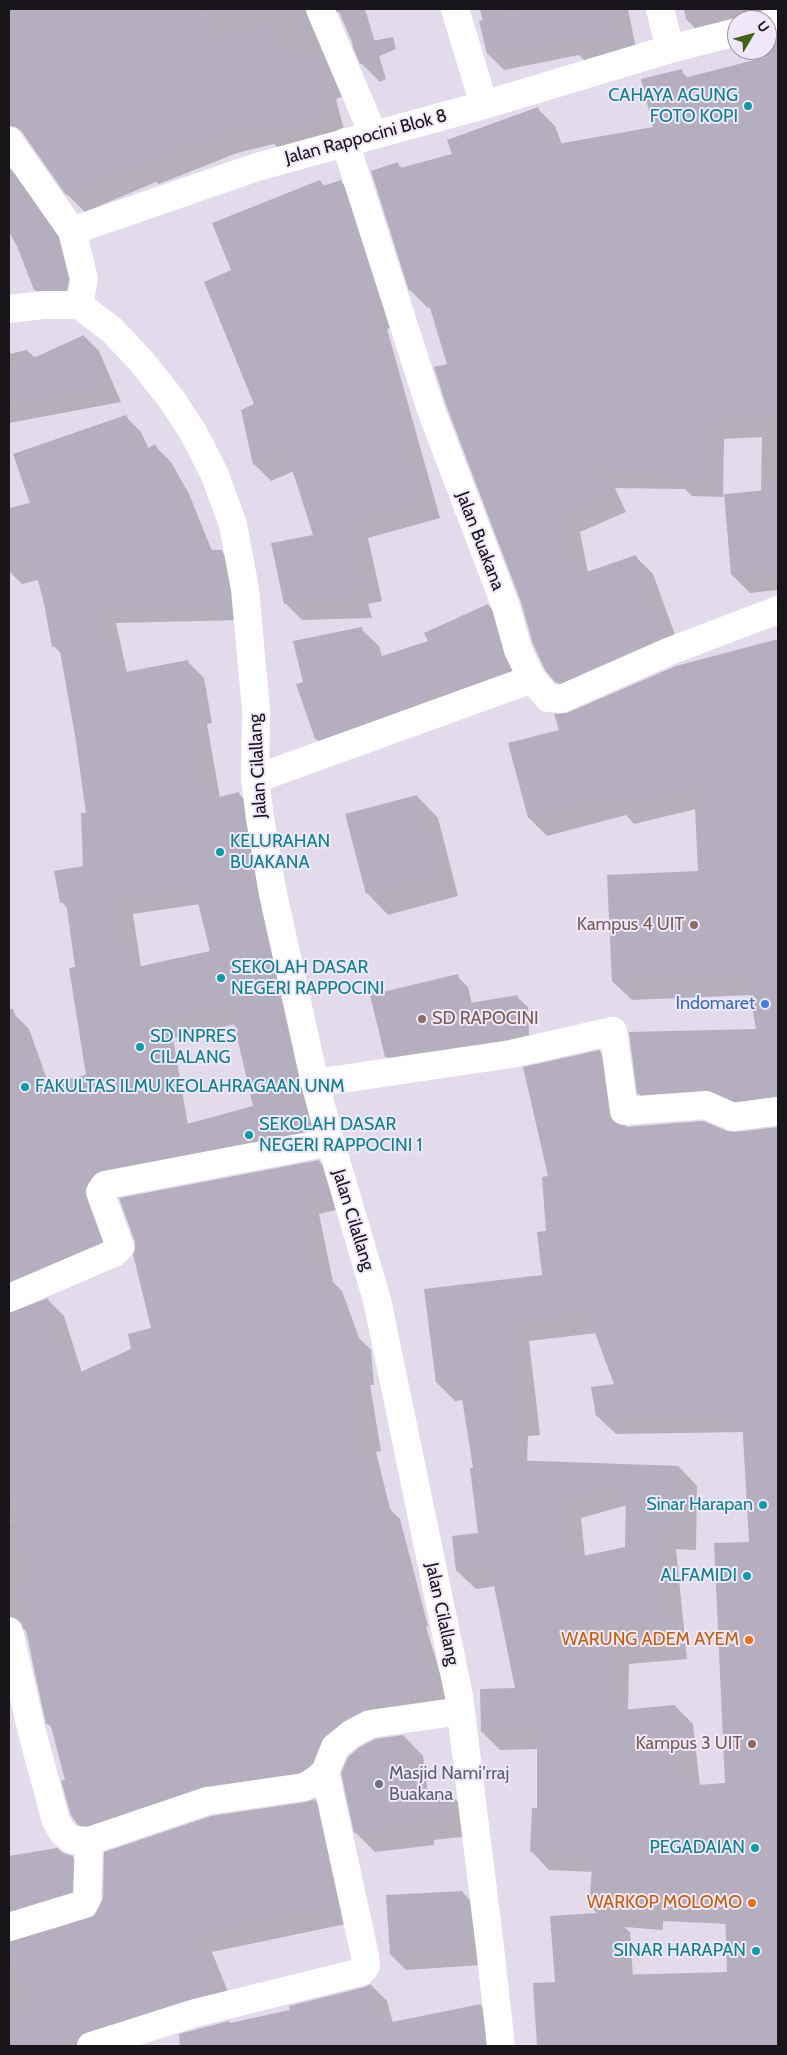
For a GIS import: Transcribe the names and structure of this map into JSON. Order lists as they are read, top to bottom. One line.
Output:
{"streets":{"street":["Jalan Rappocini Blok 8","Jalan Buakana","Jalan Cilallang"]},"crossings":[["Jalan Rappocini Blok 8","Jalan Buakana"]],"places":["CAHAYA AGUNG FOTO KOPI","KELURAHAN BUAKANA","Kampus 4 UIT","SEKOLAH DASAR NEGERI RAPPOCINI","Indomaret","SD RAPOCINI","SD INPRES CILALANG","FAKULTAS ILMU KEOLAHRAGAAN UNM","SEKOLAH DASAR NEGERI RAPPOCINI 1","Sinar Harapan","ALFAMIDI","WARUNG ADEM AYEM","Kampus 3 UIT","Masjid Nami'rraj Buakana","PEGADAIAN","WARKOP MOLOMO","SINAR HARAPAN"],"north":"top right"}
